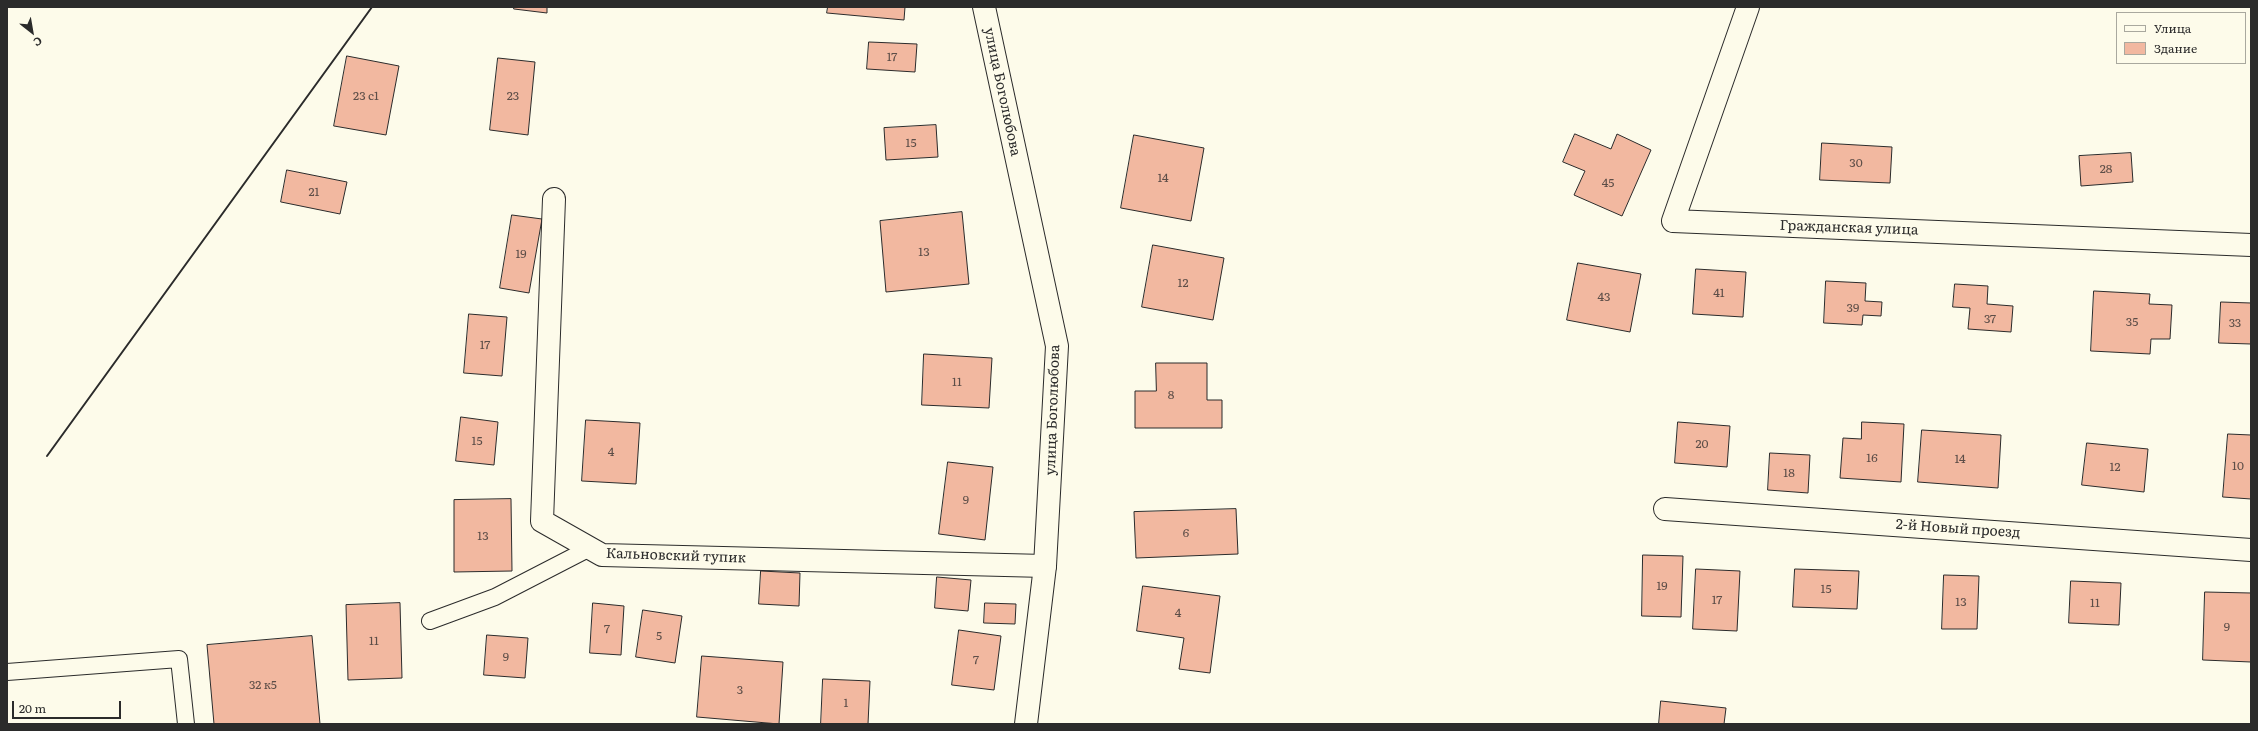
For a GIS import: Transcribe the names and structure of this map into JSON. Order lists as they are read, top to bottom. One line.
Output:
{"streets":{"street":["улица Боголюбова","Гражданская улица","2-й Новый проезд","Кальновский тупик"]},"crossings":[["улица Боголюбова","Кальновский тупик"]],"house_numbers":["17","23 с1","23","15","30","28","14","45","21","13","19","12","41","43","39","37","35","33","17","11","8","15","20","4","16","14","10","12","18","9","6","13","19","15","17","13","11","4","9","7","5","11","9","7","32 к5","3","1"],"legend":["Улица","Здание"],"scale_bar":"20 m","north":"bottom right"}
